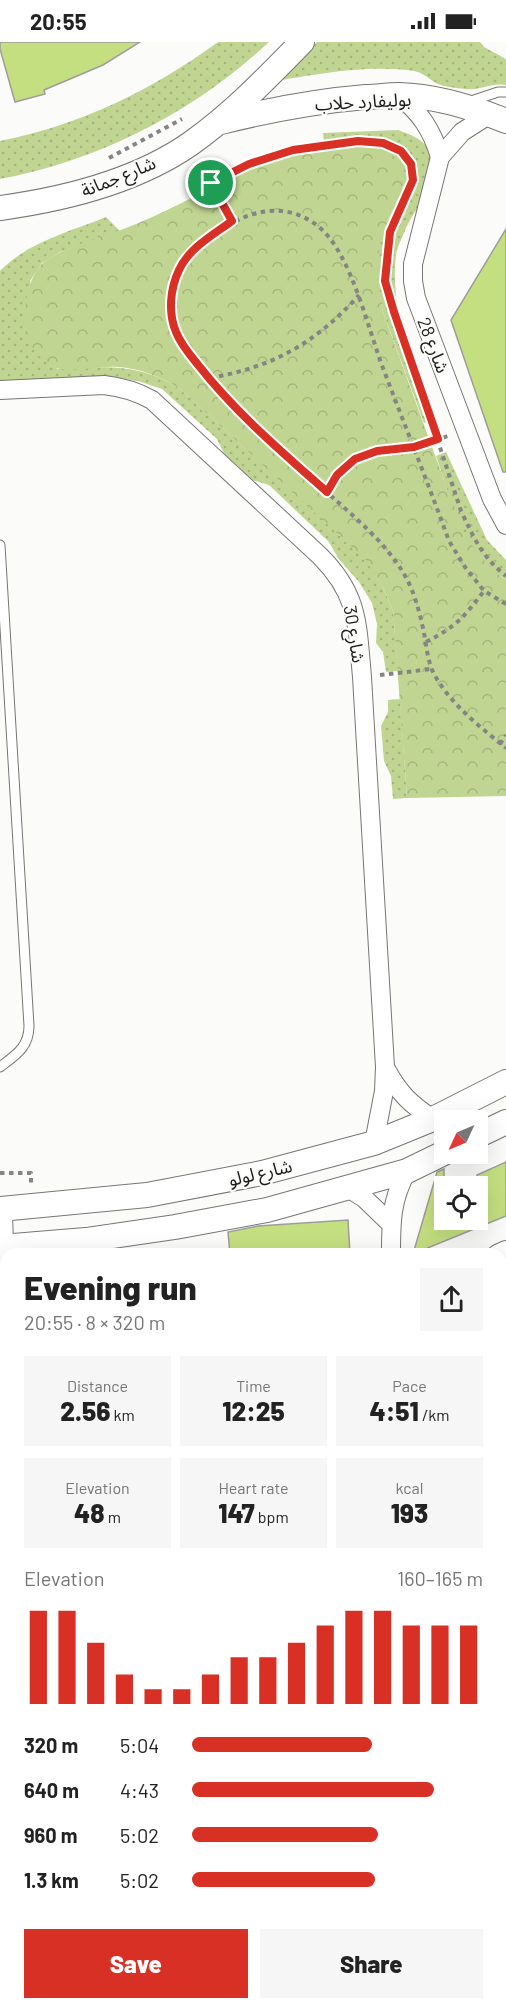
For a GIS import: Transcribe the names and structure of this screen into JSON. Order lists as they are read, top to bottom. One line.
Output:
{"streets":{"street":["بوليفارد حلاب","شارع جمانة","شارع 28","شارع 30","شارع لولو"]},"crossings":[["بوليفارد حلاب","شارع جمانة"],["بوليفارد حلاب","شارع 28"],["شارع 30","شارع لولو"]],"north":"bottom left","page":{"status":"20:55","heading":["Evening run","20:55 · 8 × 320 m"],"stats":[["Distance","2.56 km"],["Time","12:25"],["Pace","4:51 /km"],["Elevation","48 m"],["Heart rate","147 bpm"],["kcal","193"]],"chart":["Elevation","160–165 m"],"list":[{"name":"320 m","note":"5:04"},{"name":"640 m","note":"4:43"},{"name":"960 m","note":"5:02"},{"name":"1.3 km","note":"5:02"}],"buttons":["Save","Share"]}}
